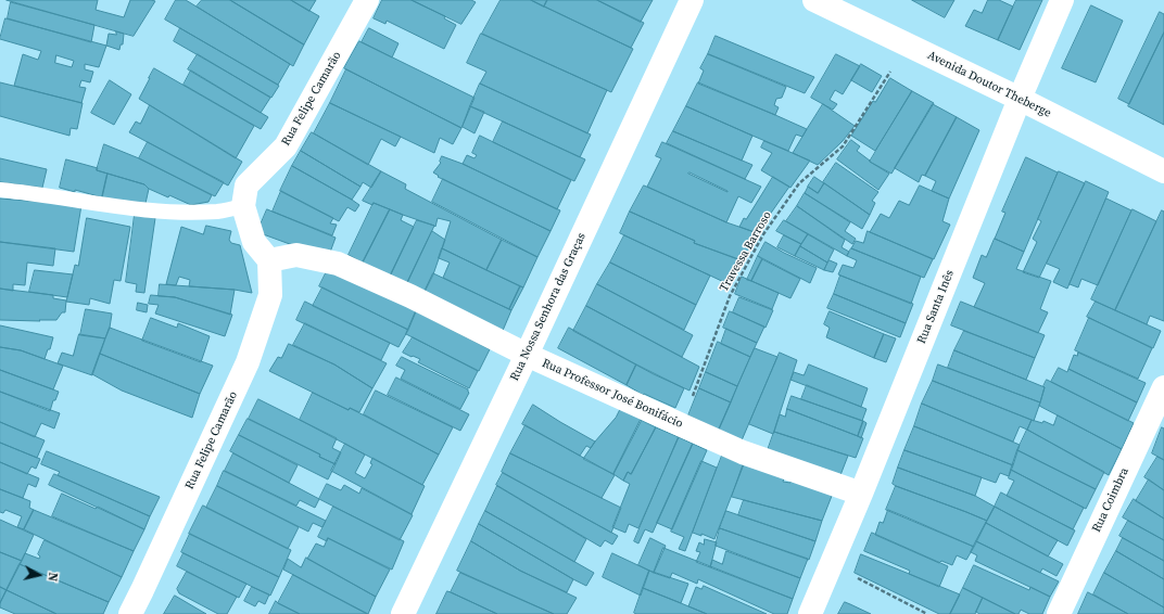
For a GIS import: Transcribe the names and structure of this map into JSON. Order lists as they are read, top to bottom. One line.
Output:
{"streets":{"street":["Avenida Doutor Theberge","Rua Felipe Camarão","Rua Nossa Senhora das Graças","Rua Santa Inês","Rua Professor José Bonifácio","Rua Coimbra"],"path":["Travessa Barroso"]},"crossings":[["Avenida Doutor Theberge","Travessa Barroso"],["Avenida Doutor Theberge","Rua Santa Inês"],["Rua Felipe Camarão","Rua Professor José Bonifácio"],["Travessa Barroso","Rua Professor José Bonifácio"],["Rua Nossa Senhora das Graças","Rua Professor José Bonifácio"],["Rua Santa Inês","Rua Professor José Bonifácio"]],"north":"right"}
